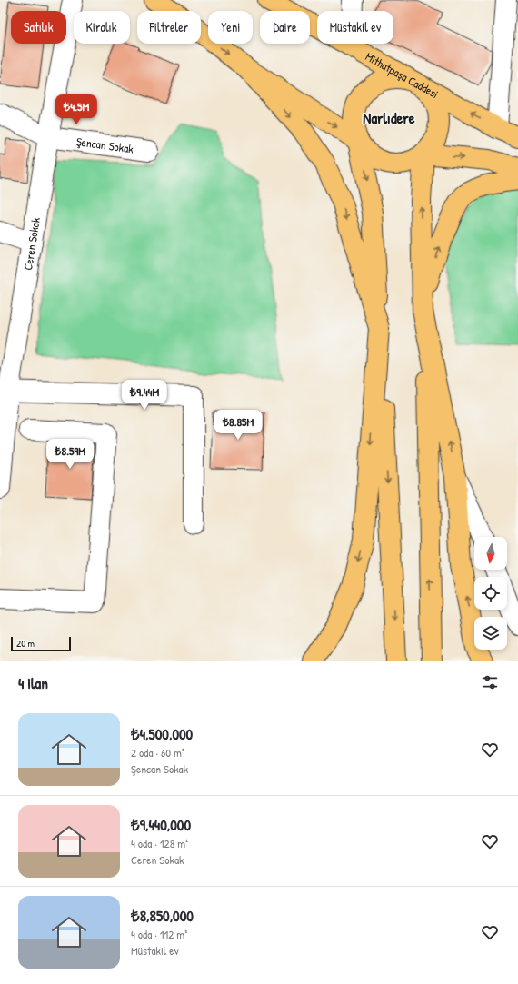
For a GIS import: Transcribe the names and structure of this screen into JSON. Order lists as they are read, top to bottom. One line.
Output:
{"streets":{"main road":["Mithatpaşa Caddesi"],"street":["Şencan Sokak","Ceren Sokak"]},"crossings":[["Şencan Sokak","Ceren Sokak"]],"districts":["Narlıdere"],"scale_bar":"20 m","north":"bottom","page":{"chip":["Satılık","Kiralık","Filtreler","Yeni","Daire","Müstakil ev"],"price":["₺4.5M","₺9.44M","₺8.85M","₺8.59M"],"scale":"20 m","heading":"4 ilan","list":[{"name":"₺4,500,000","note":"2 oda · 60 m² · Şencan Sokak"},{"name":"₺9,440,000","note":"4 oda · 128 m² · Ceren Sokak"},{"name":"₺8,850,000","note":"4 oda · 112 m² · Müstakil ev"}]}}
